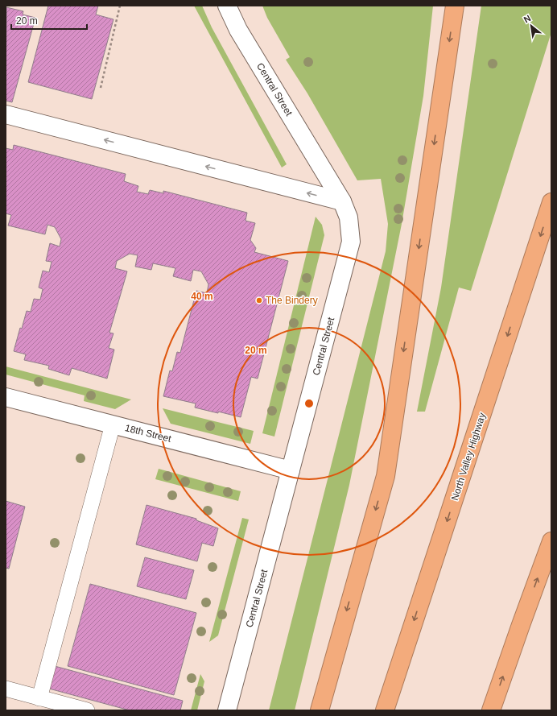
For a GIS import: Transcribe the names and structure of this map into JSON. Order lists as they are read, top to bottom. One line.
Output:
{"streets":{"highway":["North Valley Highway"],"main road":["Central Street","18th Street"]},"crossings":[["Central Street","18th Street"]],"places":["The Bindery"],"scale_bar":"20 m","north":"top left","rings":["40 m","20 m"]}
